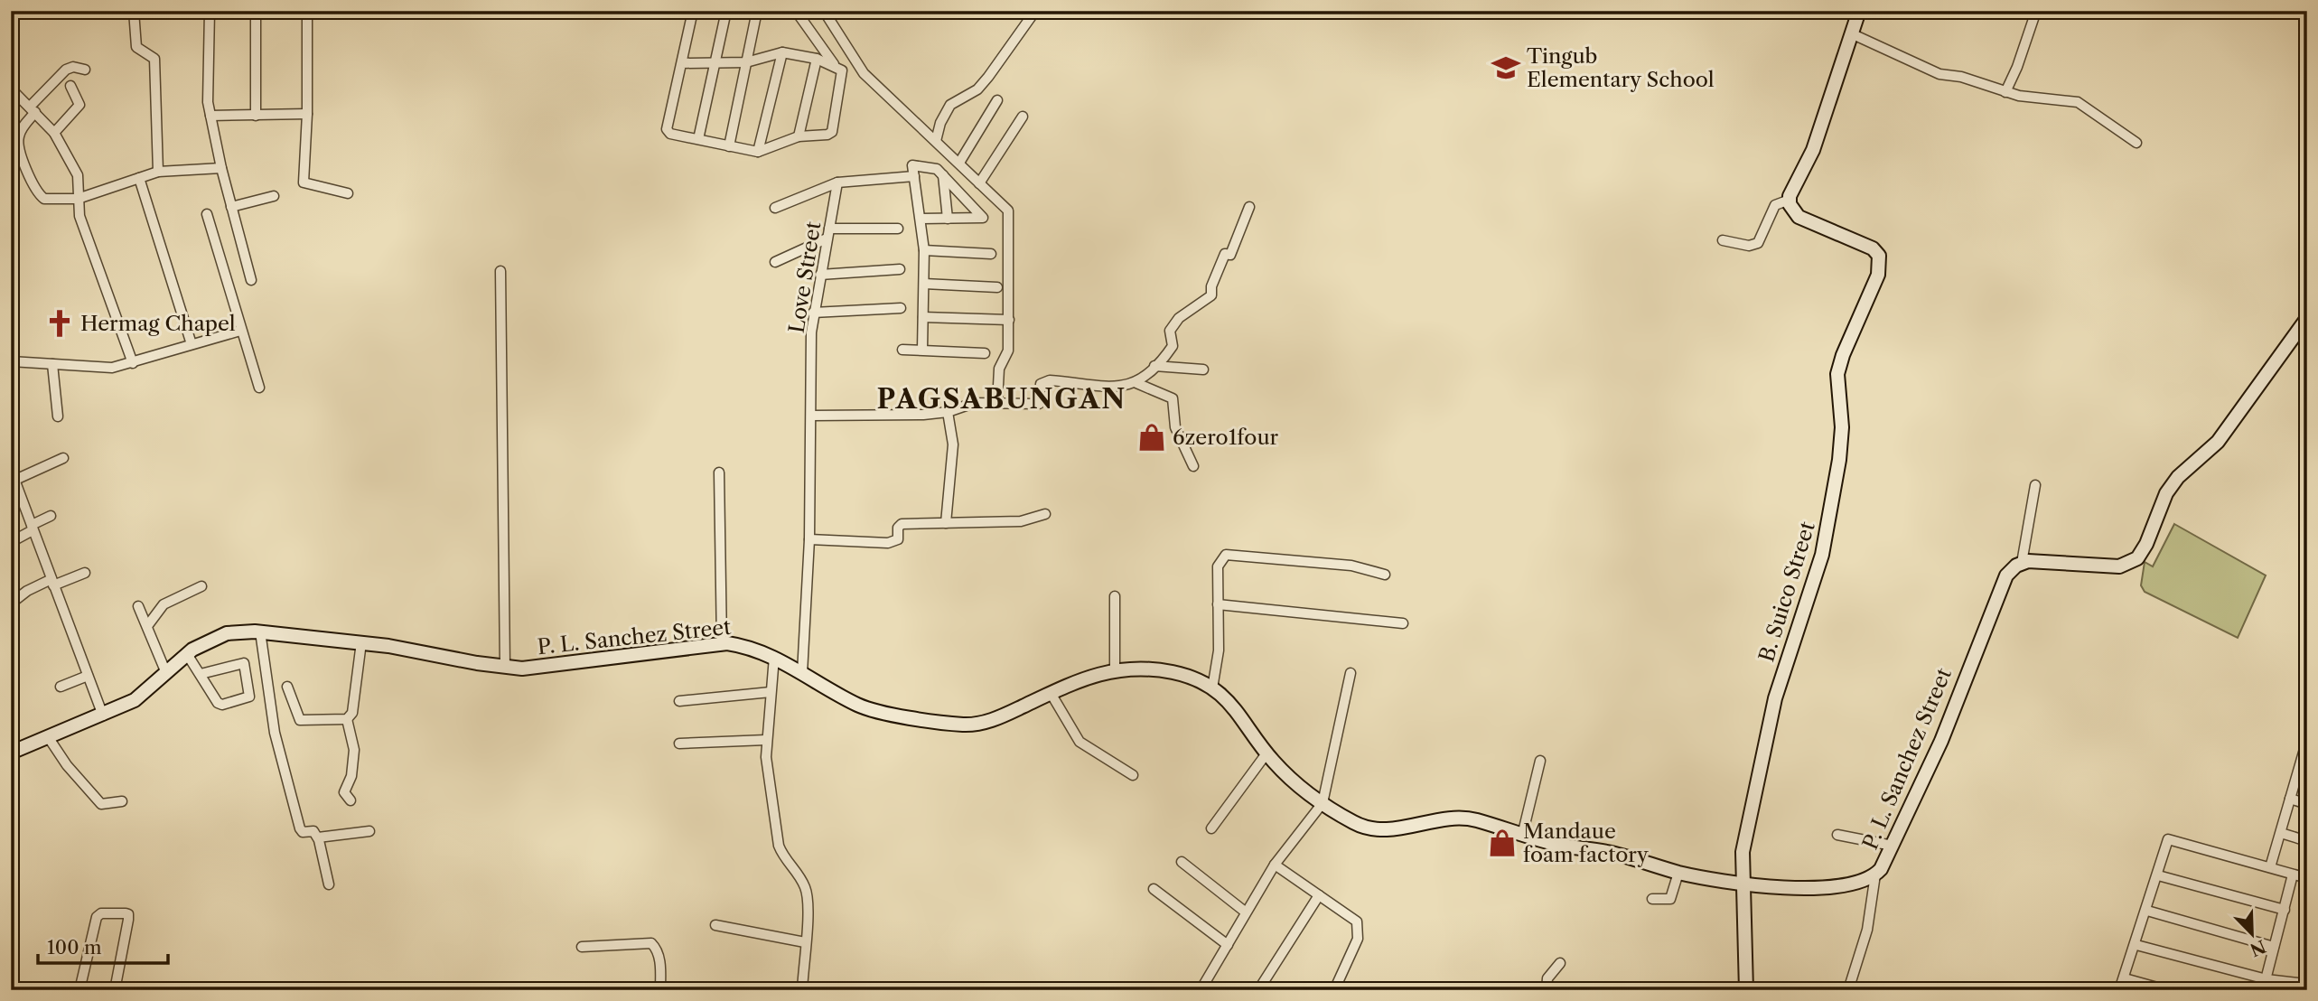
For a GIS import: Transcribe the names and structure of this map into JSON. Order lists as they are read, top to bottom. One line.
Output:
{"streets":{"street":["Love Street","B. Suico Street","P. L. Sanchez Street"]},"crossings":[["Love Street","P. L. Sanchez Street"],["B. Suico Street","P. L. Sanchez Street"]],"districts":["PAGSABUNGAN"],"places":{"school or university":["Tingub Elementary School"],"church":["Hermag Chapel"],"shop":["6zero1four","Mandaue foam factory"]},"scale_bar":"100 m","north":"bottom right"}
